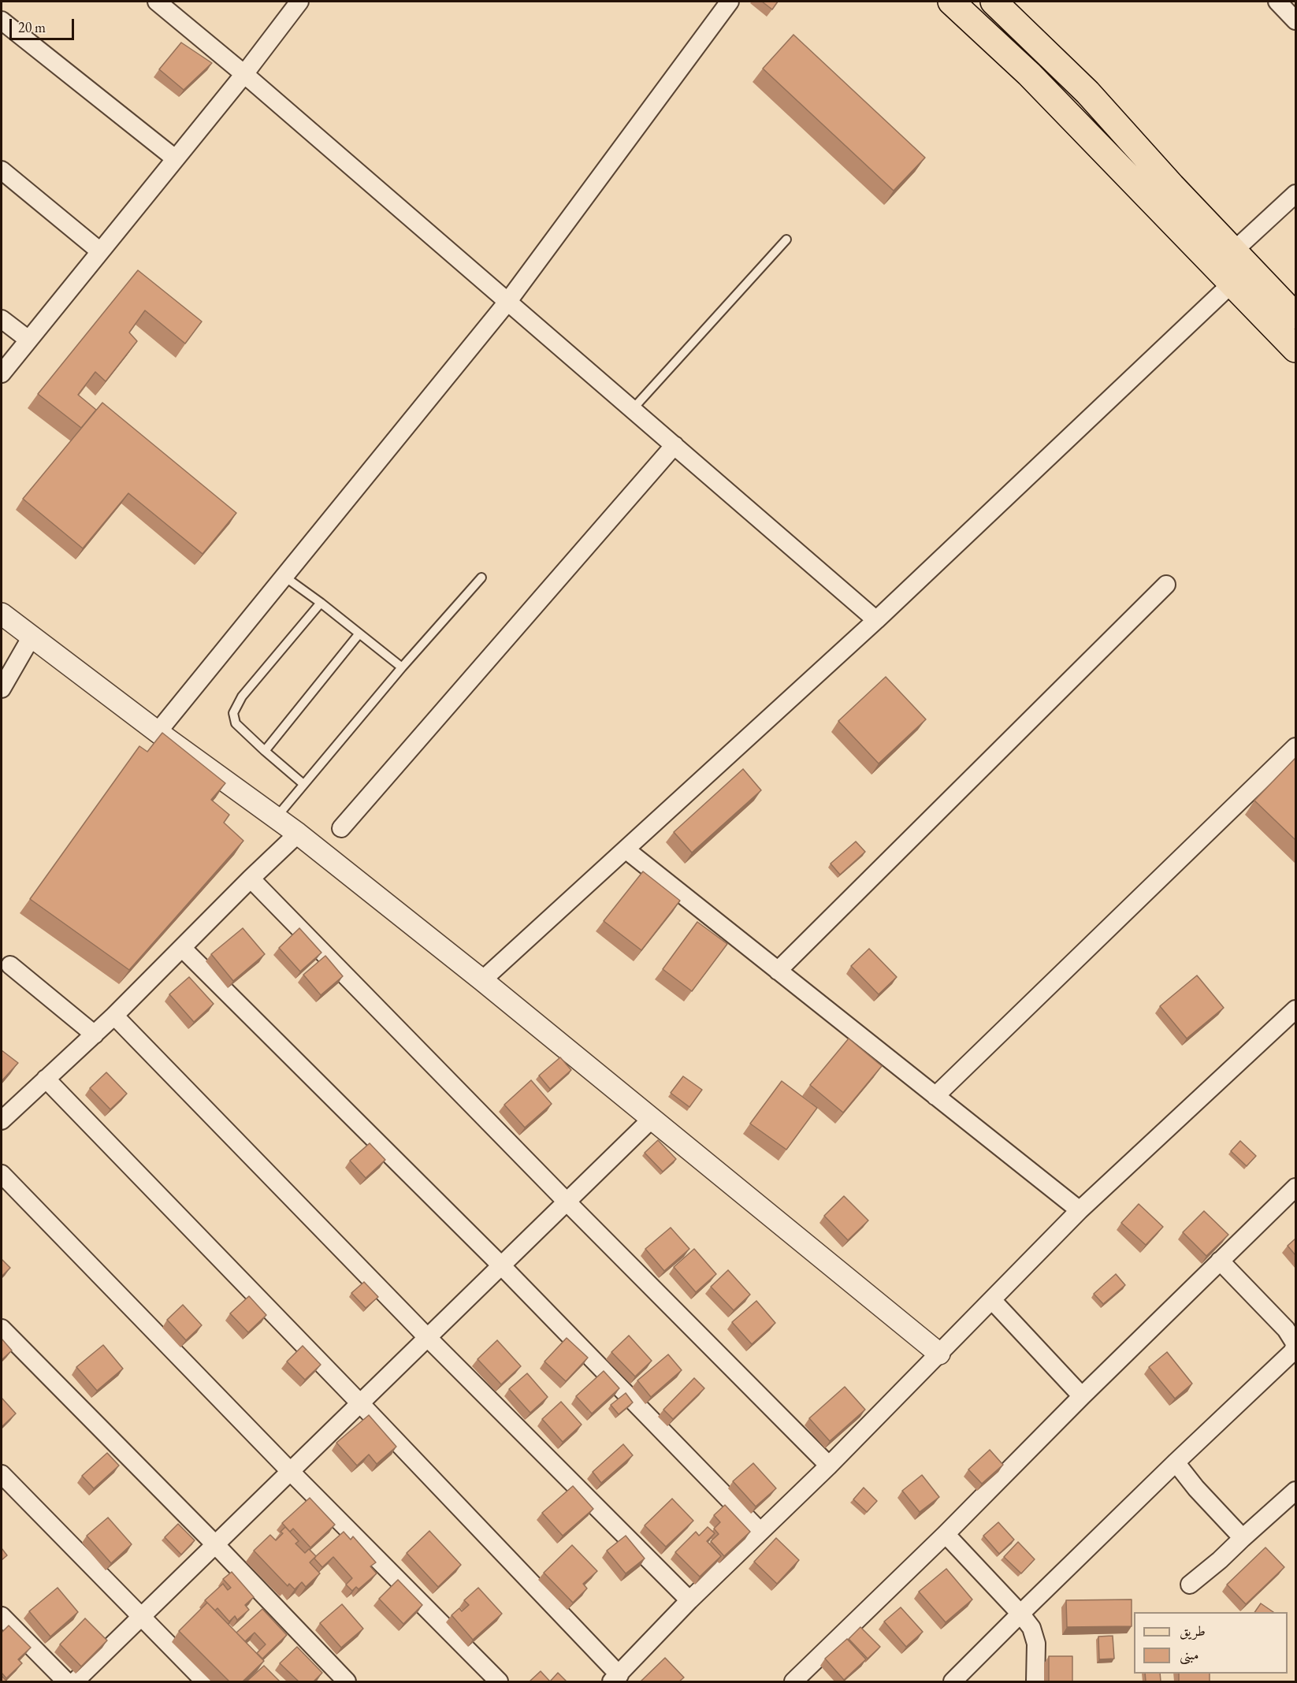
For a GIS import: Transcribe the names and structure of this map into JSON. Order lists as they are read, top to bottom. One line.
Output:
{"legend":["طريق","مبنى"],"scale_bar":"20 m"}
